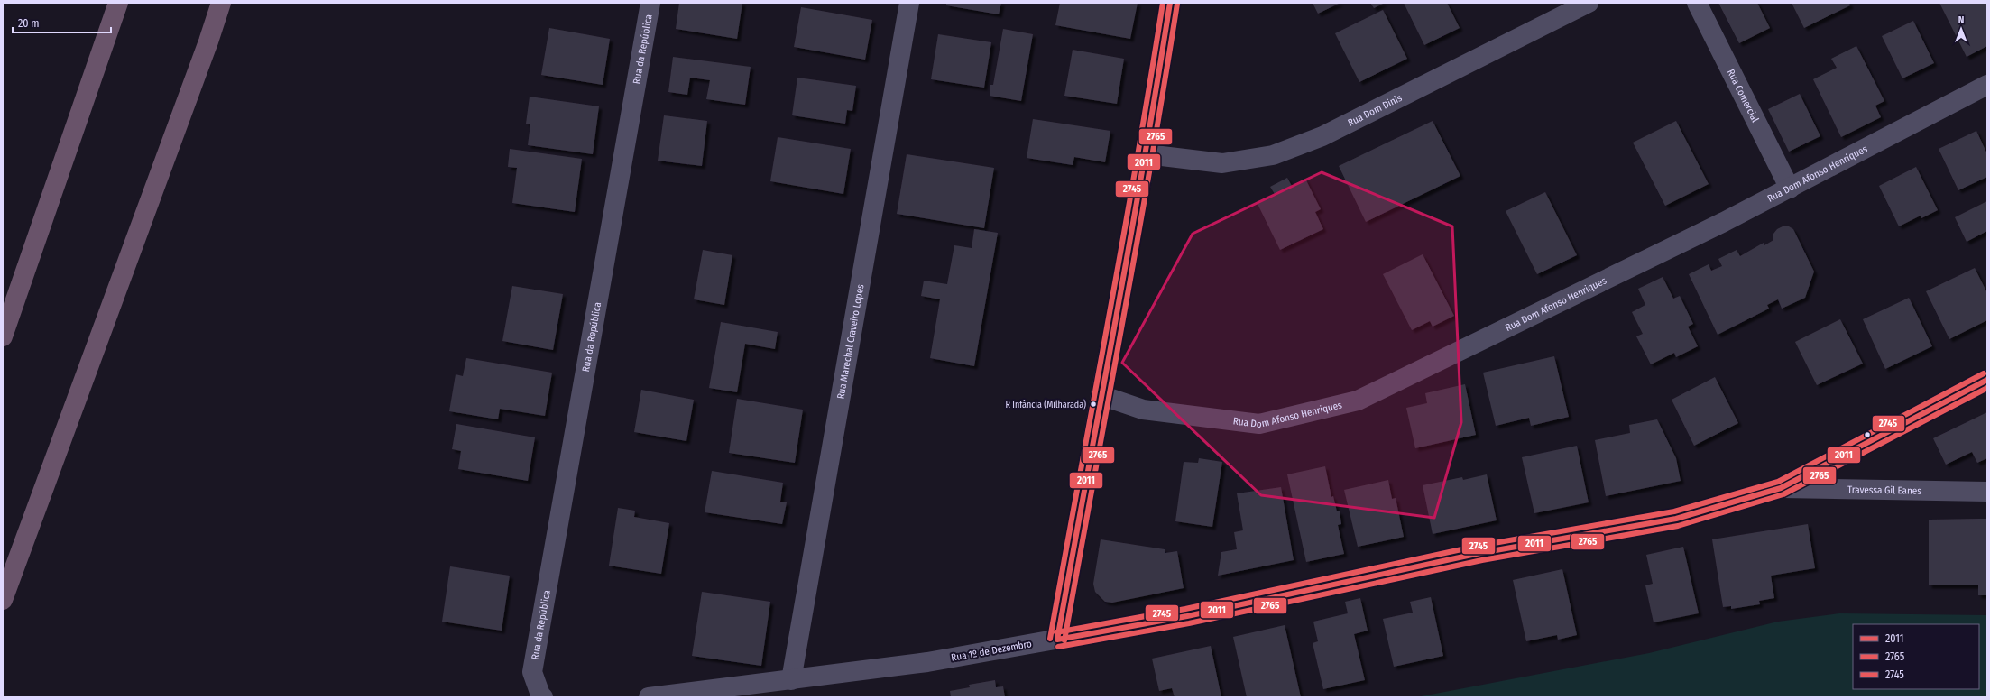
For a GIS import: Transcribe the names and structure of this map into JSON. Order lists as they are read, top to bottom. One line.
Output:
{"streets":{"street":["Rua da República","Rua Comercial","Rua Dom Dinis","Rua Dom Afonso Henriques","Rua Marechal Craveiro Lopes","Travessa Gil Eanes","Rua 1º de Dezembro"]},"crossings":[["Rua Comercial","Rua Dom Afonso Henriques"],["Rua Marechal Craveiro Lopes","Rua 1º de Dezembro"],["Travessa Gil Eanes","Rua 1º de Dezembro"]],"places":["R Infância (Milharada)"],"lines":["transit line 2011","transit line 2745","transit line 2765"],"legend":["2011","2765","2745"],"scale_bar":"20 m","north":"top"}
